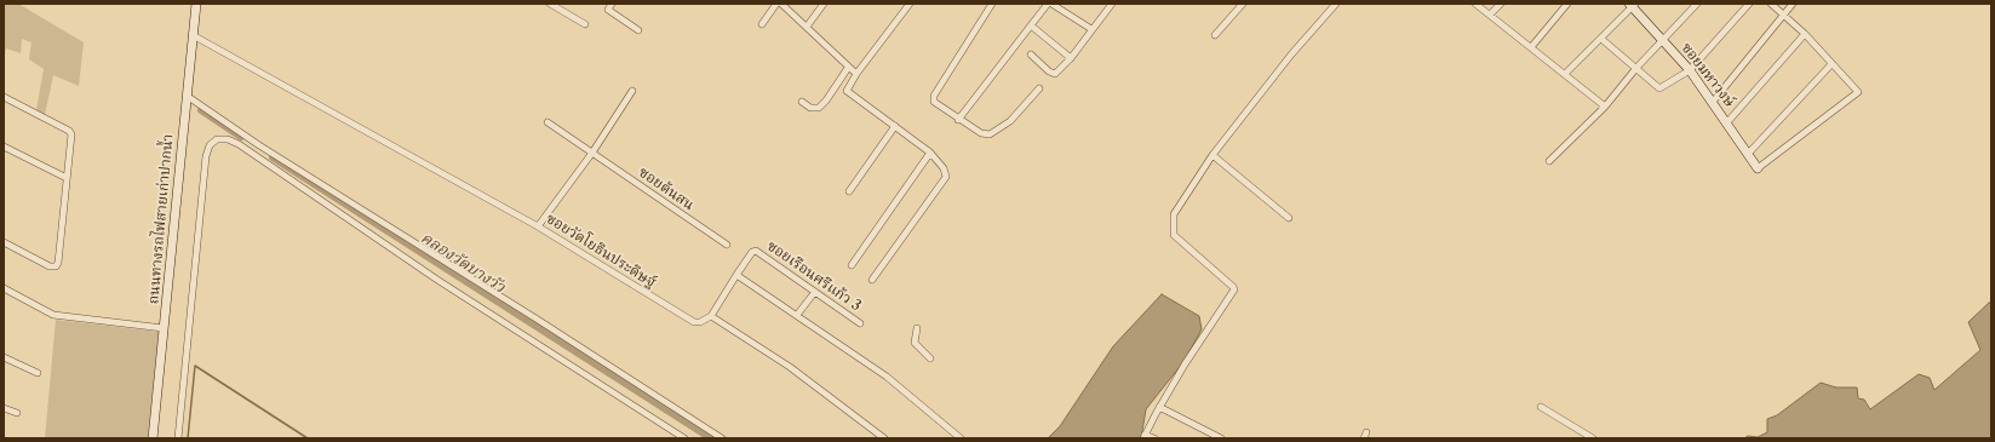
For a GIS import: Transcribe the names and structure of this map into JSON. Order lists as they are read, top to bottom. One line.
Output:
{"streets":{"main road":["ซอยมหาวงษ์","ถนนทางรถไฟสายเก่าปากน้ำ"],"street":["ซอยต้นสน","ซอยวัดโยธินประดิษฐ์","ซอยเรือนศรีแก้ว 3"]},"crossings":[["ถนนทางรถไฟสายเก่าปากน้ำ","ซอยวัดโยธินประดิษฐ์"]],"water":["คลองวัดบางวัว"]}
